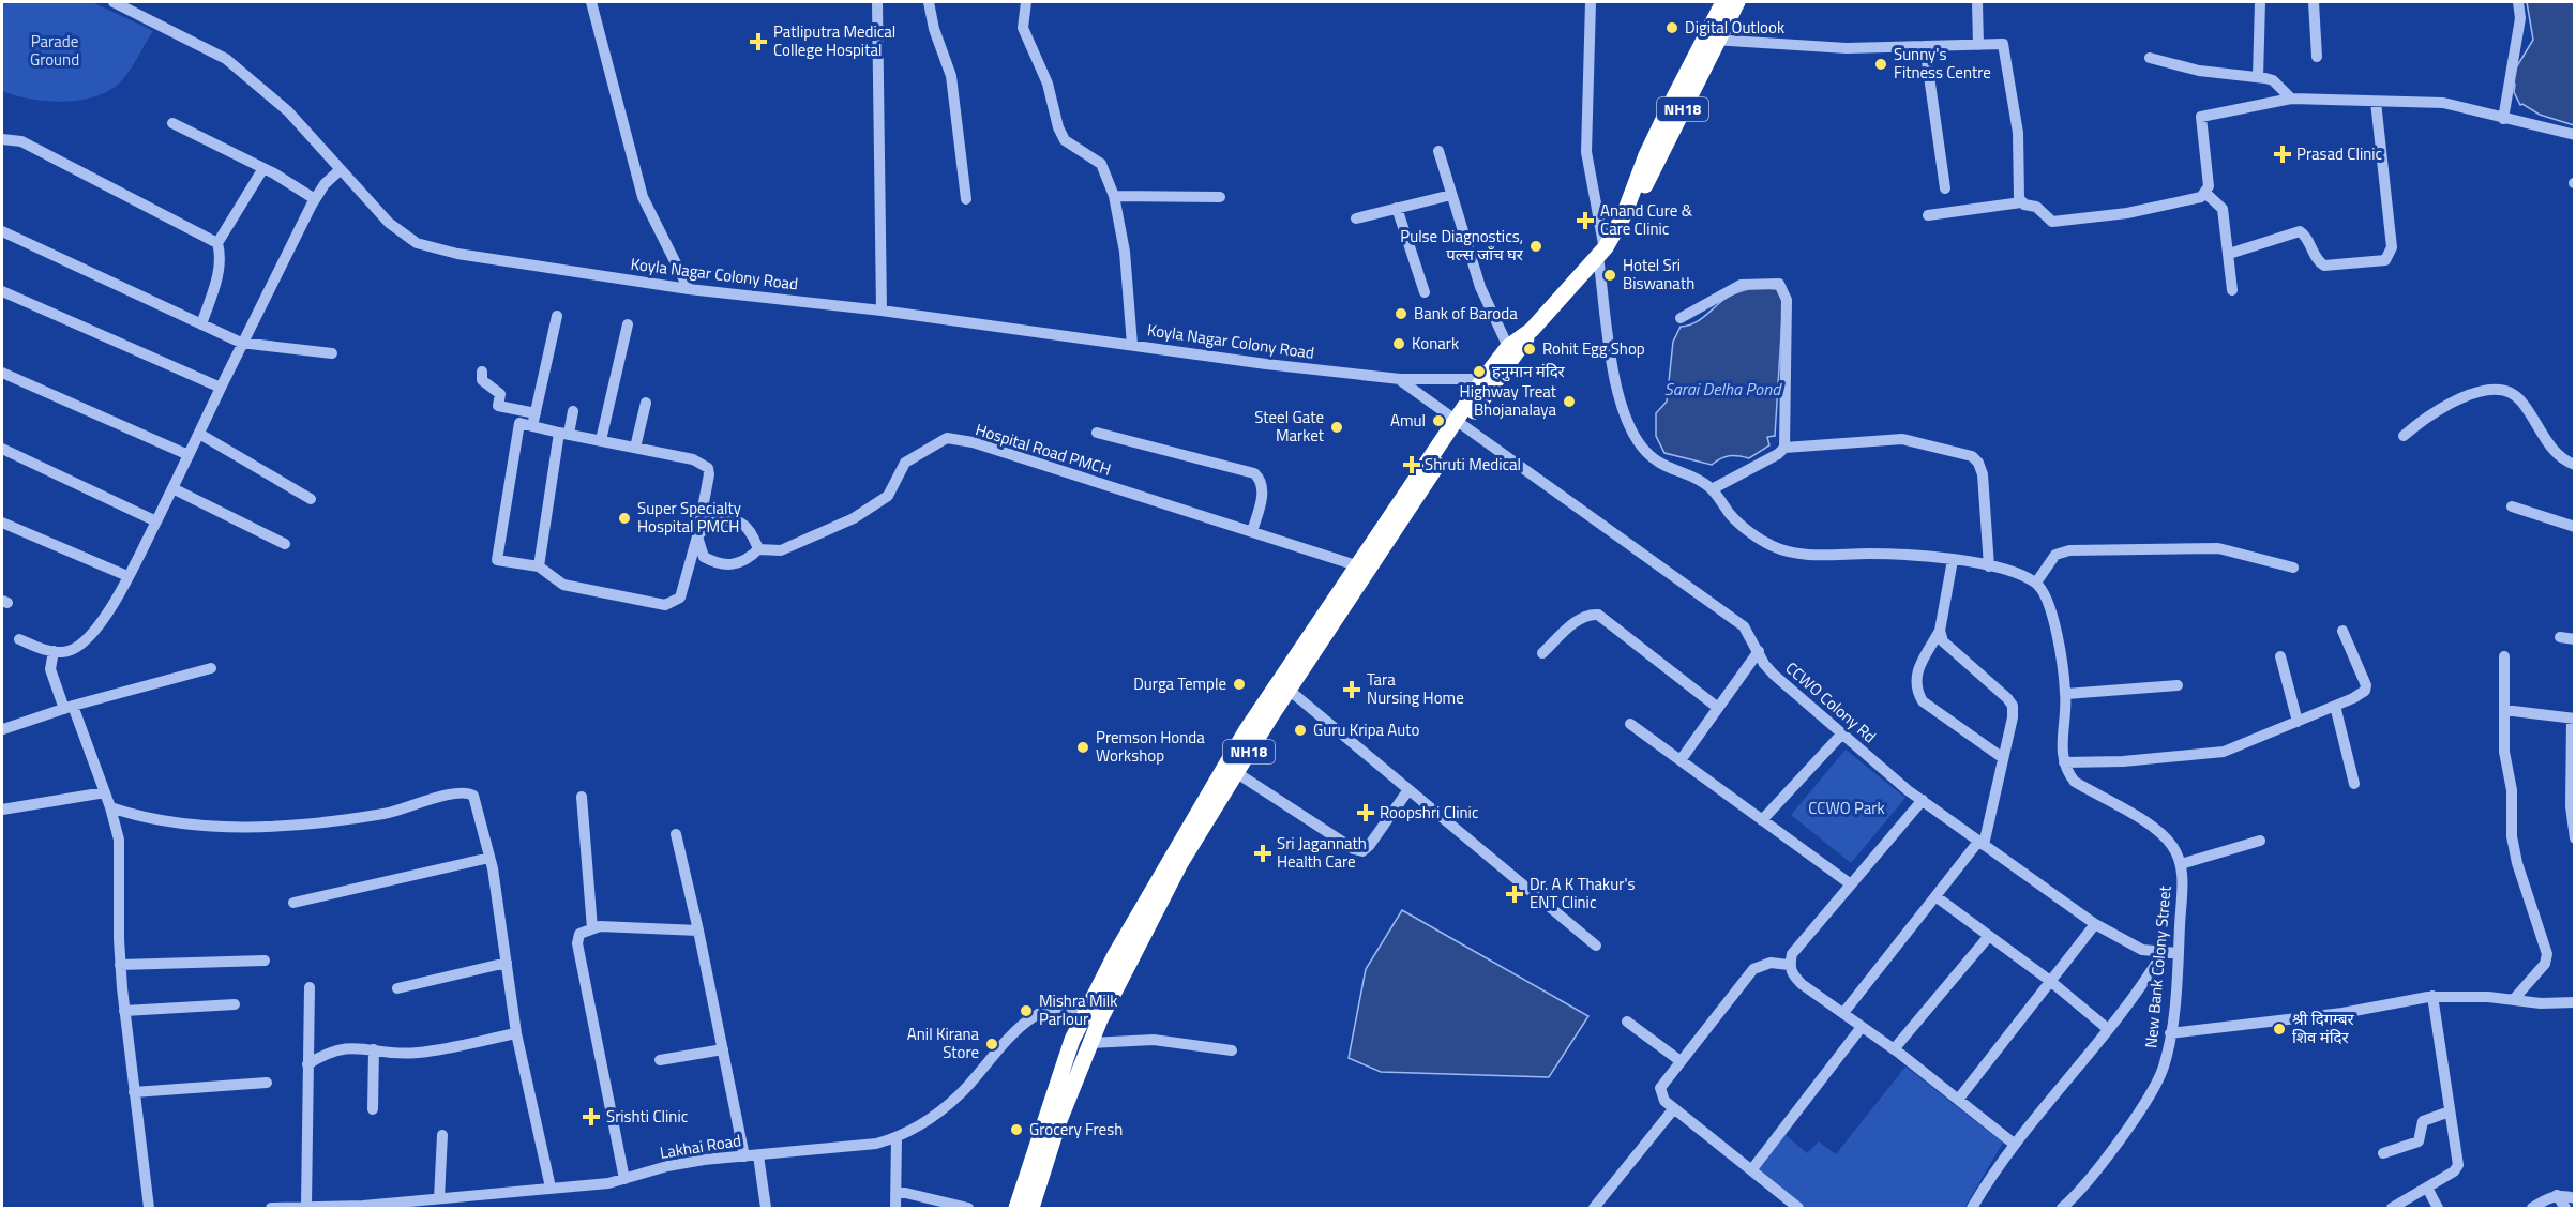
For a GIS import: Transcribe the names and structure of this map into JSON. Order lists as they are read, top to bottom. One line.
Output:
{"streets":{"highway":["NH18"],"street":["Koyla Nagar Colony Road","Hospital Road PMCH","CCWO Colony Rd","New Bank Colony Street","Lakhai Road"]},"crossings":[["NH18","Koyla Nagar Colony Road"],["NH18","Hospital Road PMCH"],["NH18","CCWO Colony Rd"],["NH18","Lakhai Road"],["CCWO Colony Rd","New Bank Colony Street"]],"water":["Sarai Delha Pond"],"parks":["Parade Ground","CCWO Park"],"places":{"other":["Digital Outlook","Sunny's Fitness Centre","Pulse Diagnostics, पल्स जाँच घर","Hotel Sri Biswanath","Bank of Baroda","Konark","Rohit Egg Shop","हनुमान मंदिर","Highway Treat Bhojanalaya","Amul","Steel Gate Market","Super Specialty Hospital PMCH","Durga Temple","Guru Kripa Auto","Premson Honda Workshop","Mishra Milk Parlour","श्री दिगम्बर शिव मंदिर","Anil Kirana Store","Grocery Fresh"],"health":["Patliputra Medical College Hospital","Prasad Clinic","Anand Cure & Care Clinic","Shruti Medical","Tara Nursing Home","Roopshri Clinic","Sri Jagannath Health Care","Dr. A K Thakur's ENT Clinic","Srishti Clinic"]}}
